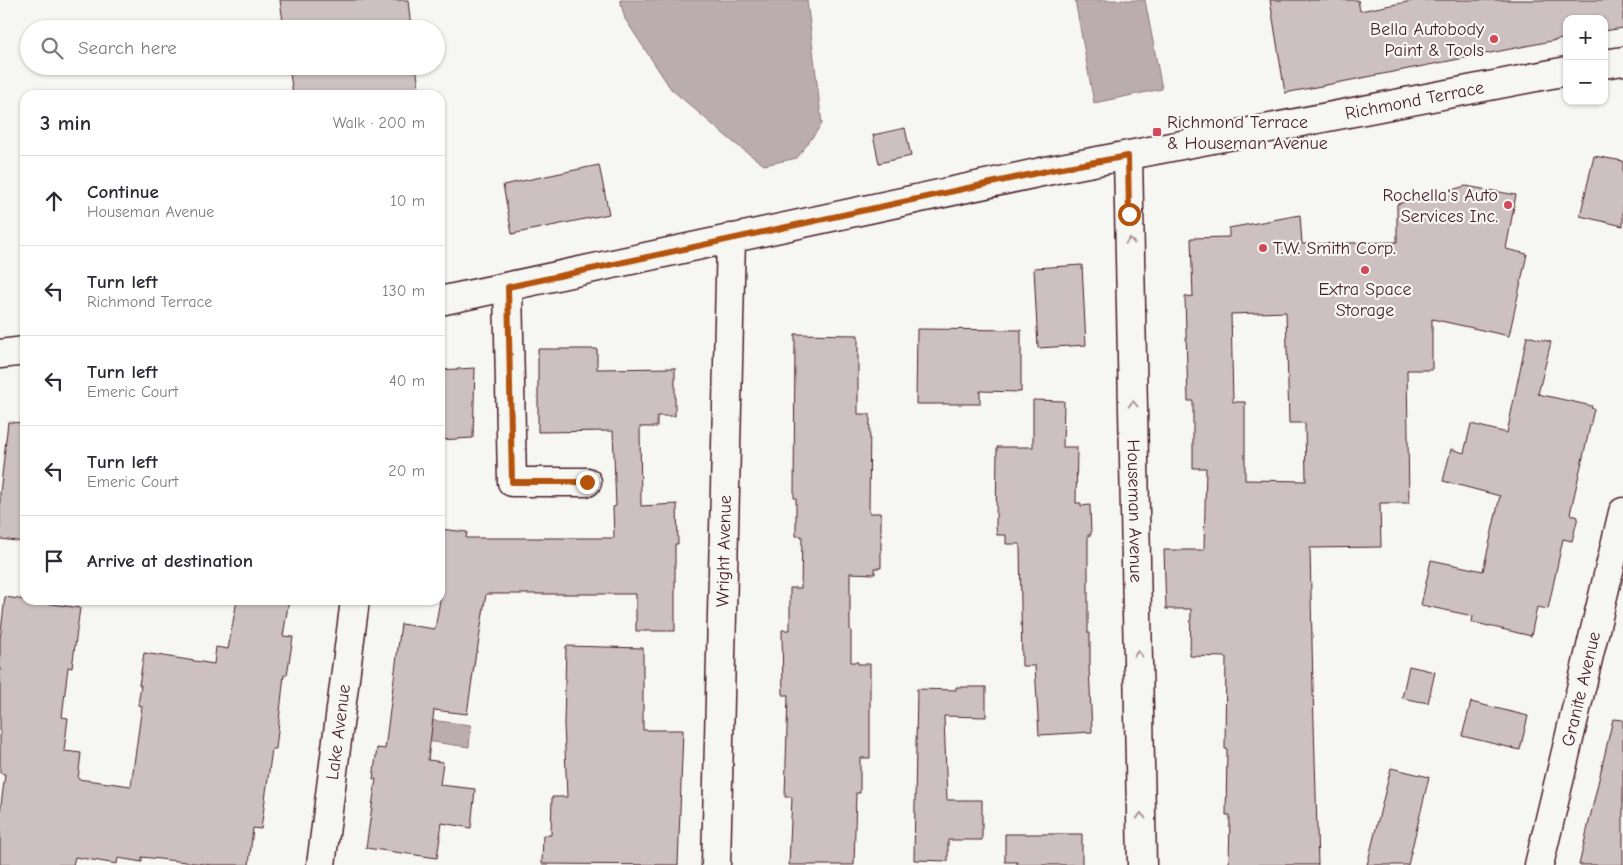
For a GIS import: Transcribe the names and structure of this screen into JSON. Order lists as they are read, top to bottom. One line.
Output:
{"streets":{"street":["Richmond Terrace","Houseman Avenue","Wright Avenue","Granite Avenue","Lake Avenue"]},"crossings":[["Richmond Terrace","Houseman Avenue"],["Richmond Terrace","Wright Avenue"]],"one_way":["Houseman Avenue"],"places":{"other":["Bella Autobody Paint & Tools","Rochella's Auto Services Inc.","T.W. Smith Corp.","Extra Space Storage"],"transit":["Richmond Terrace & Houseman Avenue"]},"page":{"map_buttons":["+","−"],"search":"Search here","heading":["3 min","Walk · 200 m"],"list":[["Continue","Houseman Avenue","10 m"],["Turn left","Richmond Terrace","130 m"],["Turn left","Emeric Court","40 m"],["Turn left","Emeric Court","20 m"],"Arrive at destination"]}}
